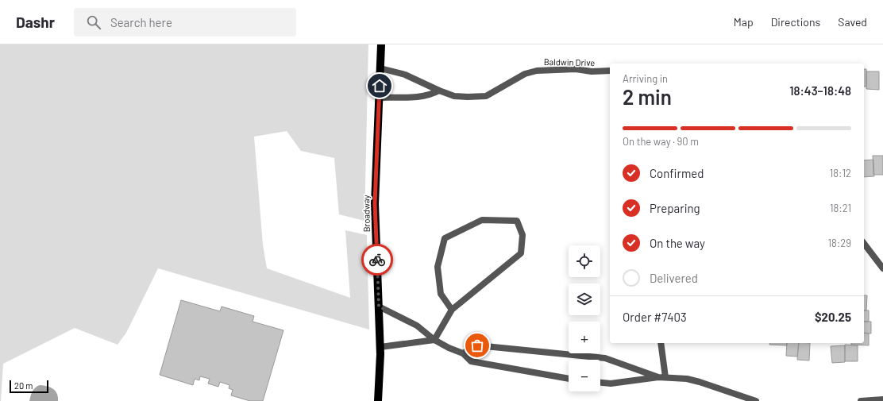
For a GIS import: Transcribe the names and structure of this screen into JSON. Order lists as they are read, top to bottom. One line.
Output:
{"streets":{"main road":["Broadway"],"street":["Baldwin Drive"]},"crossings":[["Baldwin Drive","Broadway"]],"scale_bar":"20 m","page":{"header":"Dashr","search":"Search here","nav":["Map","Directions","Saved"],"heading":["2 min","Arriving in","18:43–18:48"],"panel":["Order #7403","$20.25"],"bar":"On the way · 90 m","list":[["Confirmed","18:12"],["Preparing","18:21"],["On the way","18:29"],"Delivered"],"map_buttons":["+","−"],"scale":"20 m"}}
